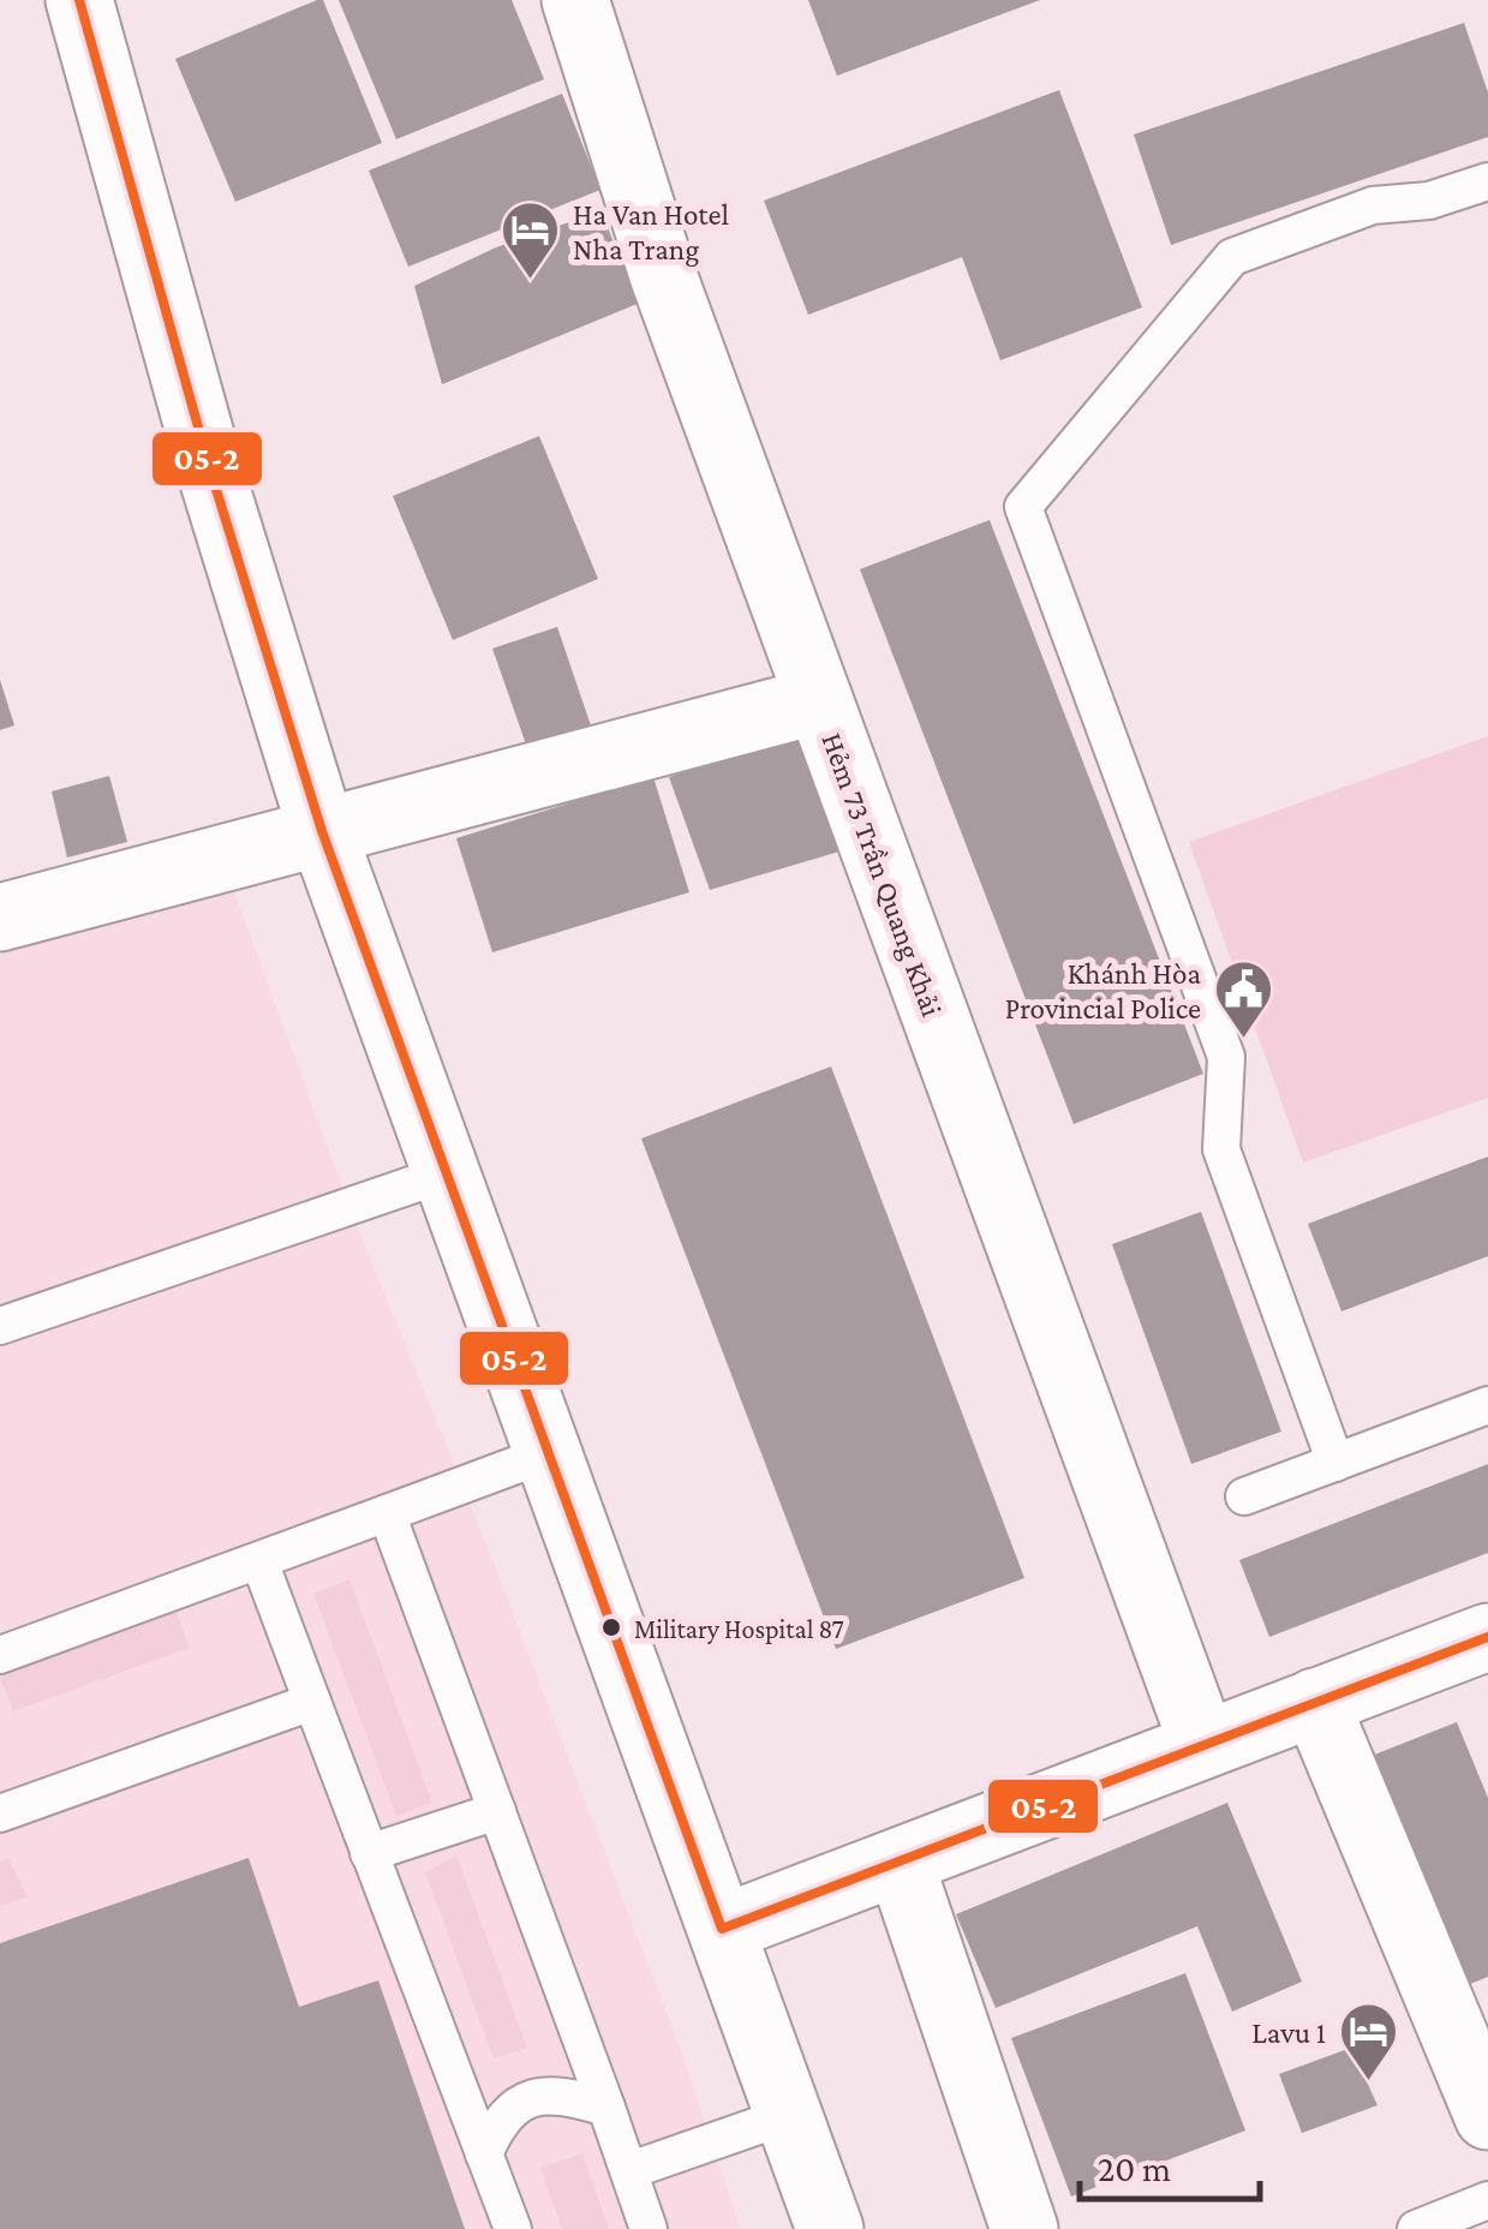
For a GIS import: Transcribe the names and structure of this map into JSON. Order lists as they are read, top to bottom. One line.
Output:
{"streets":{"street":["Hẻm 73 Trần Quang Khải"]},"places":{"hotel":["Ha Van Hotel Nha Trang","Lavu 1"],"public building":["Khánh Hòa Provincial Police"],"other":["Military Hospital 87"]},"lines":["transit line 05-2"],"scale_bar":"20 m"}
